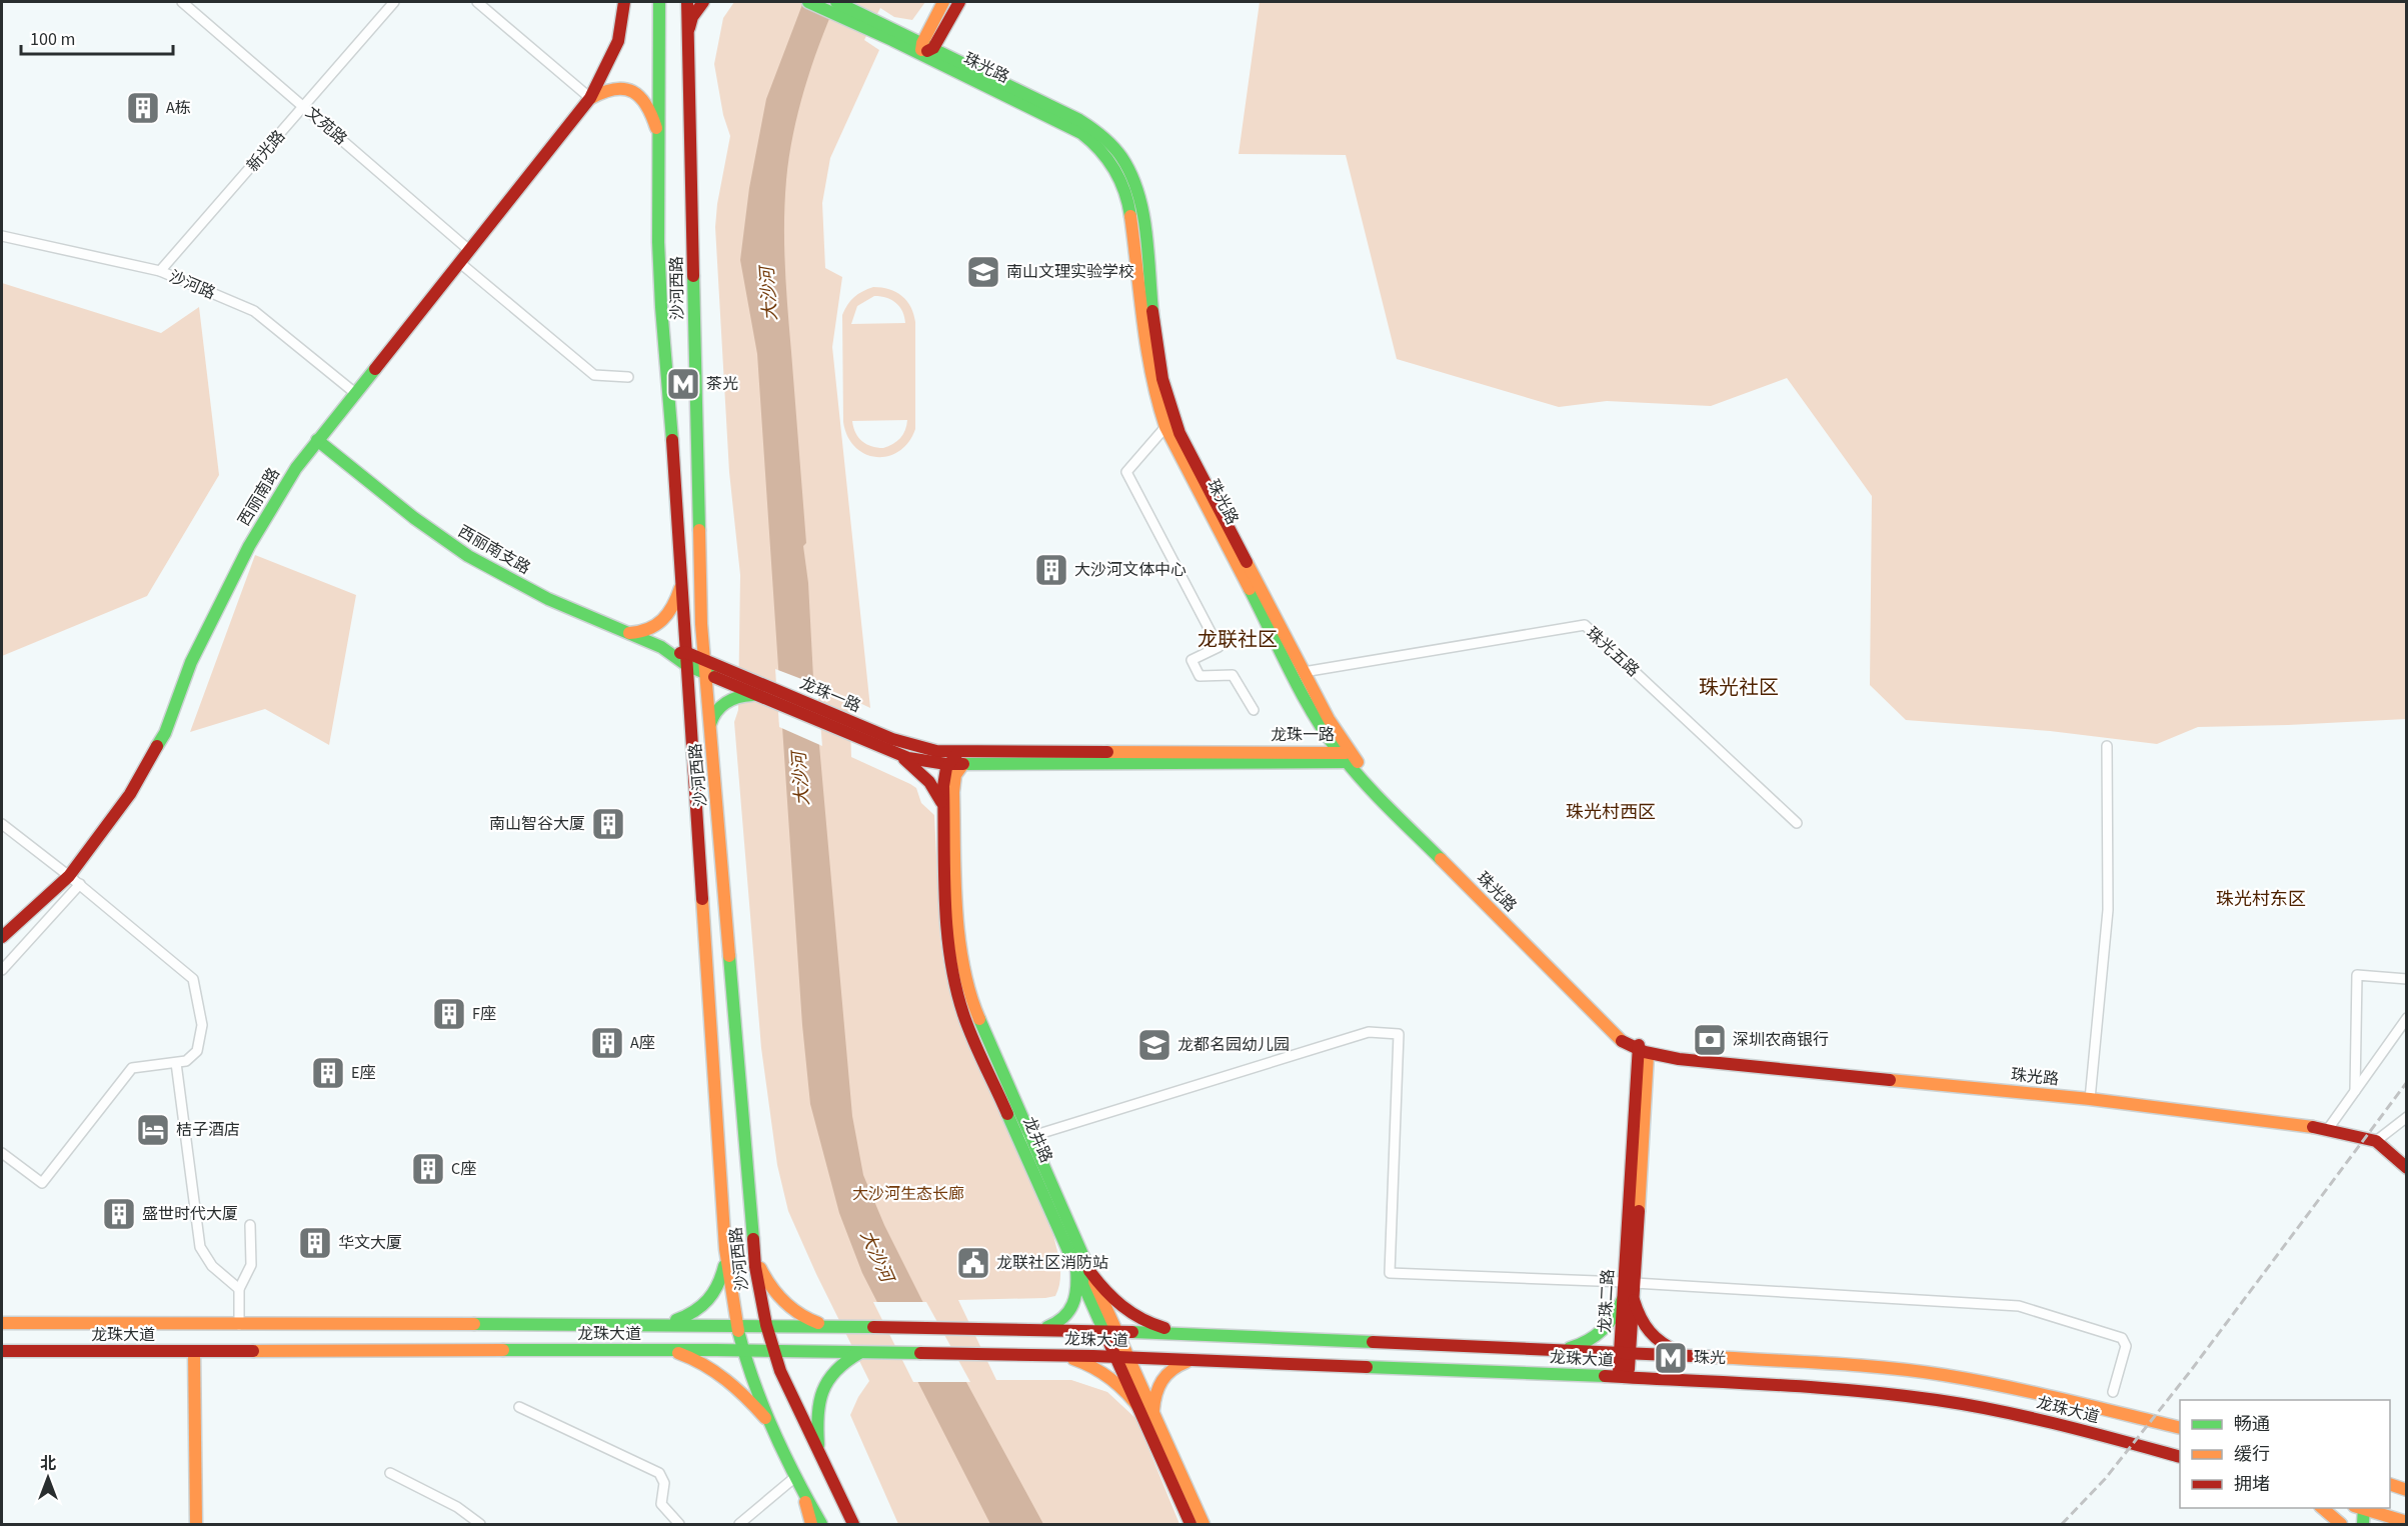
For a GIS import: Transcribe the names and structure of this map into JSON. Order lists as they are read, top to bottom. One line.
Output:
{"streets":{"main road":["珠光路","沙河西路","西丽南路","西丽南支路","龙珠一路","龙井路","龙珠二路","龙珠大道"],"street":["文苑路","新光路","沙河路","珠光五路"]},"crossings":[["珠光路","珠光五路"],["珠光路","龙珠一路"],["珠光路","龙珠二路"],["文苑路","新光路"],["文苑路","西丽南路"],["新光路","沙河路"],["沙河路","西丽南路"],["沙河西路","西丽南支路"],["沙河西路","龙珠一路"],["沙河西路","龙珠大道"],["西丽南路","西丽南支路"],["西丽南支路","龙珠一路"],["龙珠一路","龙井路"],["龙井路","龙珠大道"],["龙珠二路","龙珠大道"]],"districts":["龙联社区","珠光社区","珠光村西区","珠光村东区"],"water":["大沙河"],"parks":["大沙河生态长廊"],"places":{"building":["A栋","大沙河文体中心","南山智谷大厦","F座","A座","E座","C座","盛世时代大厦","华文大厦"],"school or university":["南山文理实验学校","龙都名园幼儿园"],"metro station":["茶光","珠光"],"bank":["深圳农商银行"],"hotel":["桔子酒店"],"public building":["龙联社区消防站"]},"legend":["畅通","缓行","拥堵"],"scale_bar":"100 m","north":"top"}
